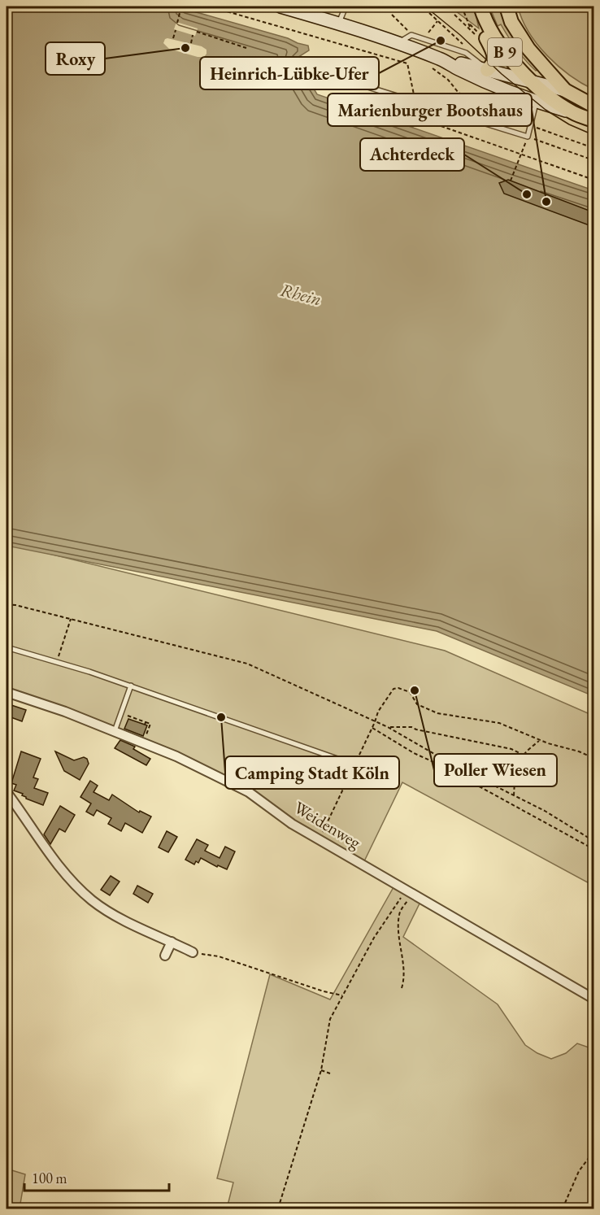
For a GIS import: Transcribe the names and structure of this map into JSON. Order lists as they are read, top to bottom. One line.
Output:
{"streets":{"main road":["B 9"],"street":["Weidenweg"]},"water":["Rhein"],"places":["Heinrich-Lübke-Ufer","Roxy","Achterdeck","Marienburger Bootshaus","Poller Wiesen","Camping Stadt Köln"],"scale_bar":"100 m"}
